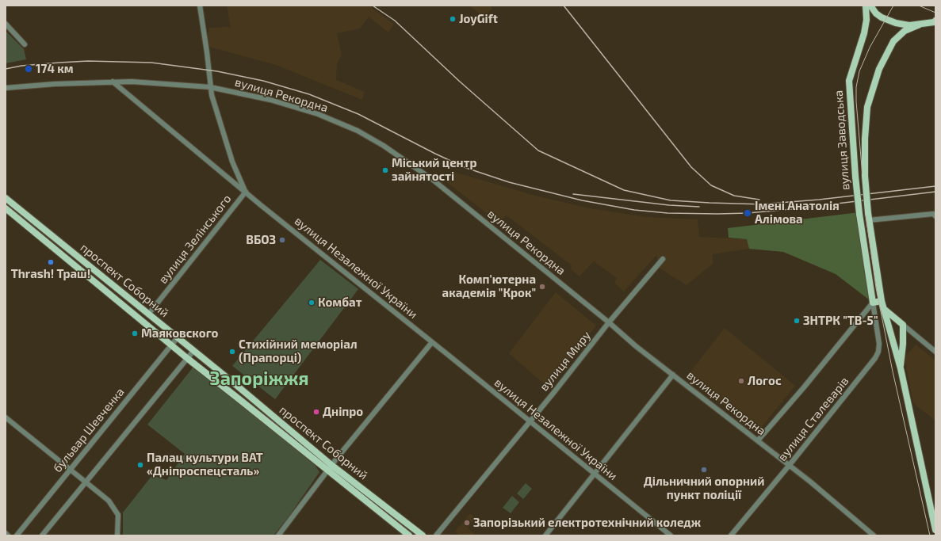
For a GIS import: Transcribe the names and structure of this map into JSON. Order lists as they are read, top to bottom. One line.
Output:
{"streets":{"main road":["вулиця Заводська","проспект Соборний"],"street":["вулиця Рекордна","вулиця Зелінського","вулиця Незалежної України","вулиця Миру","вулиця Сталеварів","бульвар Шевченка"]},"crossings":[["вулиця Рекордна","вулиця Незалежної України"],["вулиця Рекордна","вулиця Миру"],["вулиця Рекордна","вулиця Сталеварів"],["вулиця Заводська","вулиця Сталеварів"],["вулиця Зелінського","вулиця Незалежної України"],["вулиця Зелінського","проспект Соборний"],["вулиця Незалежної України","вулиця Миру"],["проспект Соборний","бульвар Шевченка"]],"districts":["Запоріжжя"],"places":["JoyGift","174 км","Міський центр зайнятості","Імені Анатолія Алімова","ВБОЗ","Thrash! Траш!","Комп'ютерна академія \"Крок\"","Комбат","ЗНТРК \"ТВ-5\"","Маяковского","Стихійний меморіал (Прапорці)","Логос","Дніпро","Палац культури ВАТ «Дніпроспецсталь»","Дільничний опорний пункт поліції","Запорізький електротехнічний коледж"]}
